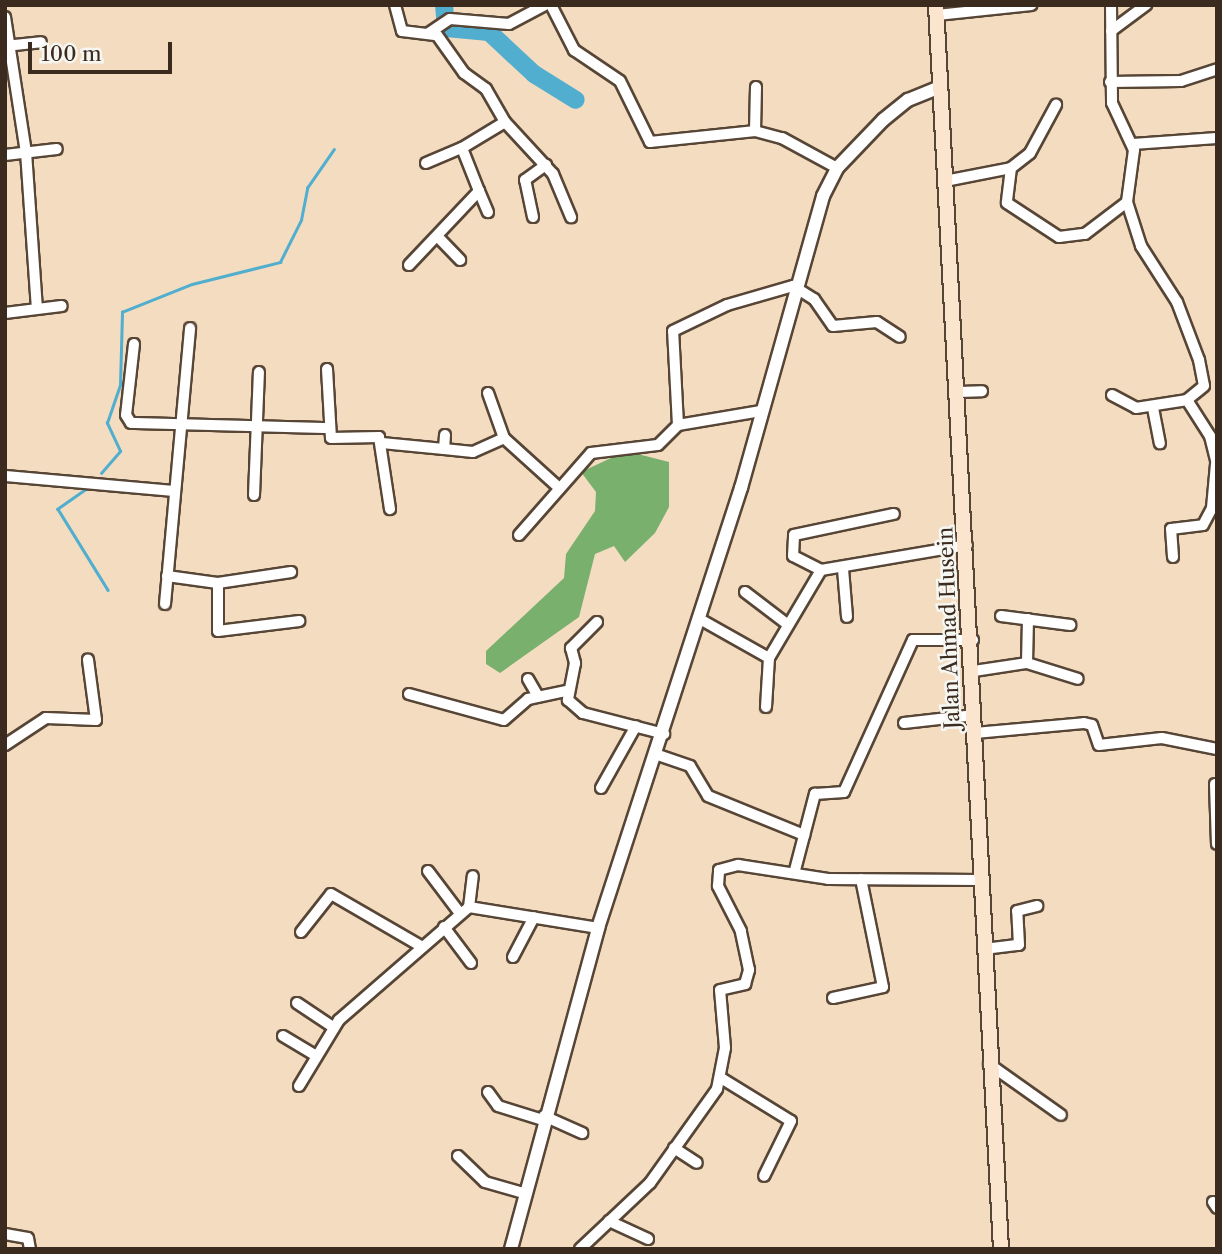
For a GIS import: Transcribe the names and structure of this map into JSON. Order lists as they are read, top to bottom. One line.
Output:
{"streets":{"main road":["Jalan Ahmad Husein"]},"scale_bar":"100 m"}
